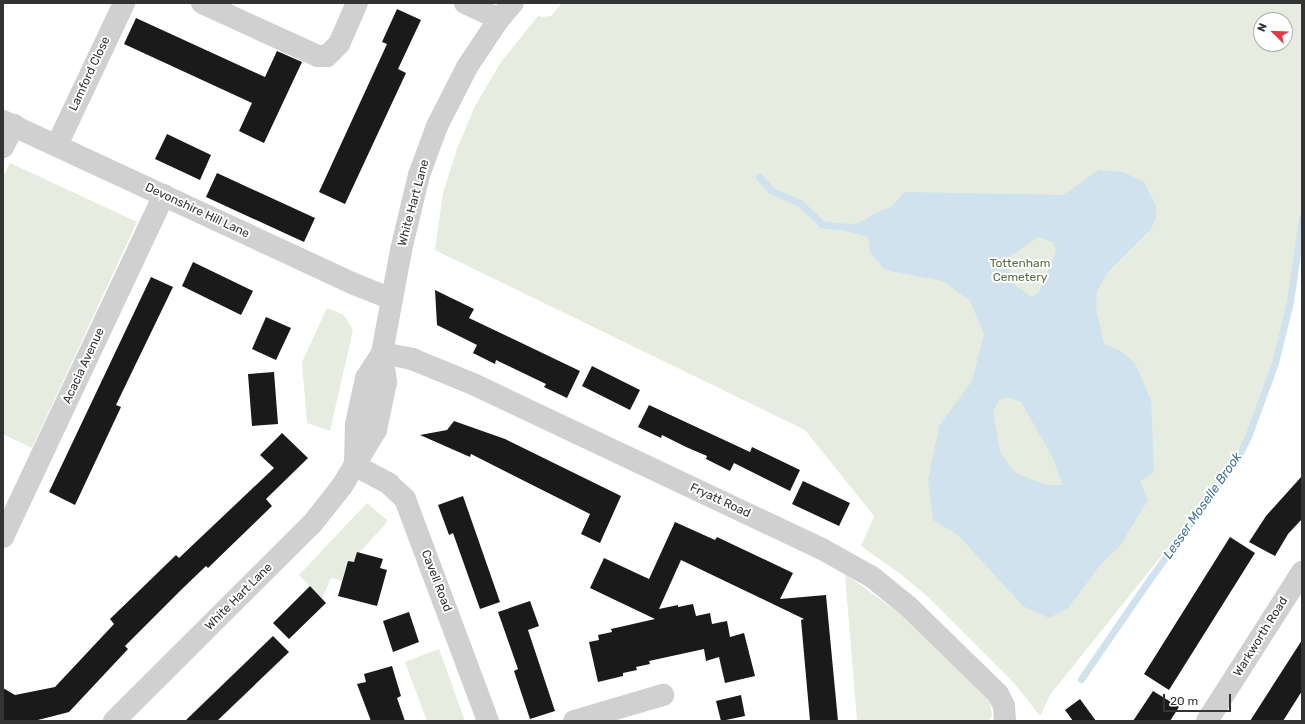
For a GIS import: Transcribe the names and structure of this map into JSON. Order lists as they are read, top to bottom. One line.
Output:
{"streets":{"street":["Lamford Close","White Hart Lane","Devonshire Hill Lane","Acacia Avenue","Fryatt Road","Cavell Road","Warkworth Road"]},"crossings":[["Lamford Close","Devonshire Hill Lane"],["White Hart Lane","Devonshire Hill Lane"],["White Hart Lane","Fryatt Road"],["White Hart Lane","Cavell Road"],["Devonshire Hill Lane","Acacia Avenue"]],"water":["Lesser Moselle Brook"],"parks":["Tottenham Cemetery"],"scale_bar":"20 m","north":"top left"}
